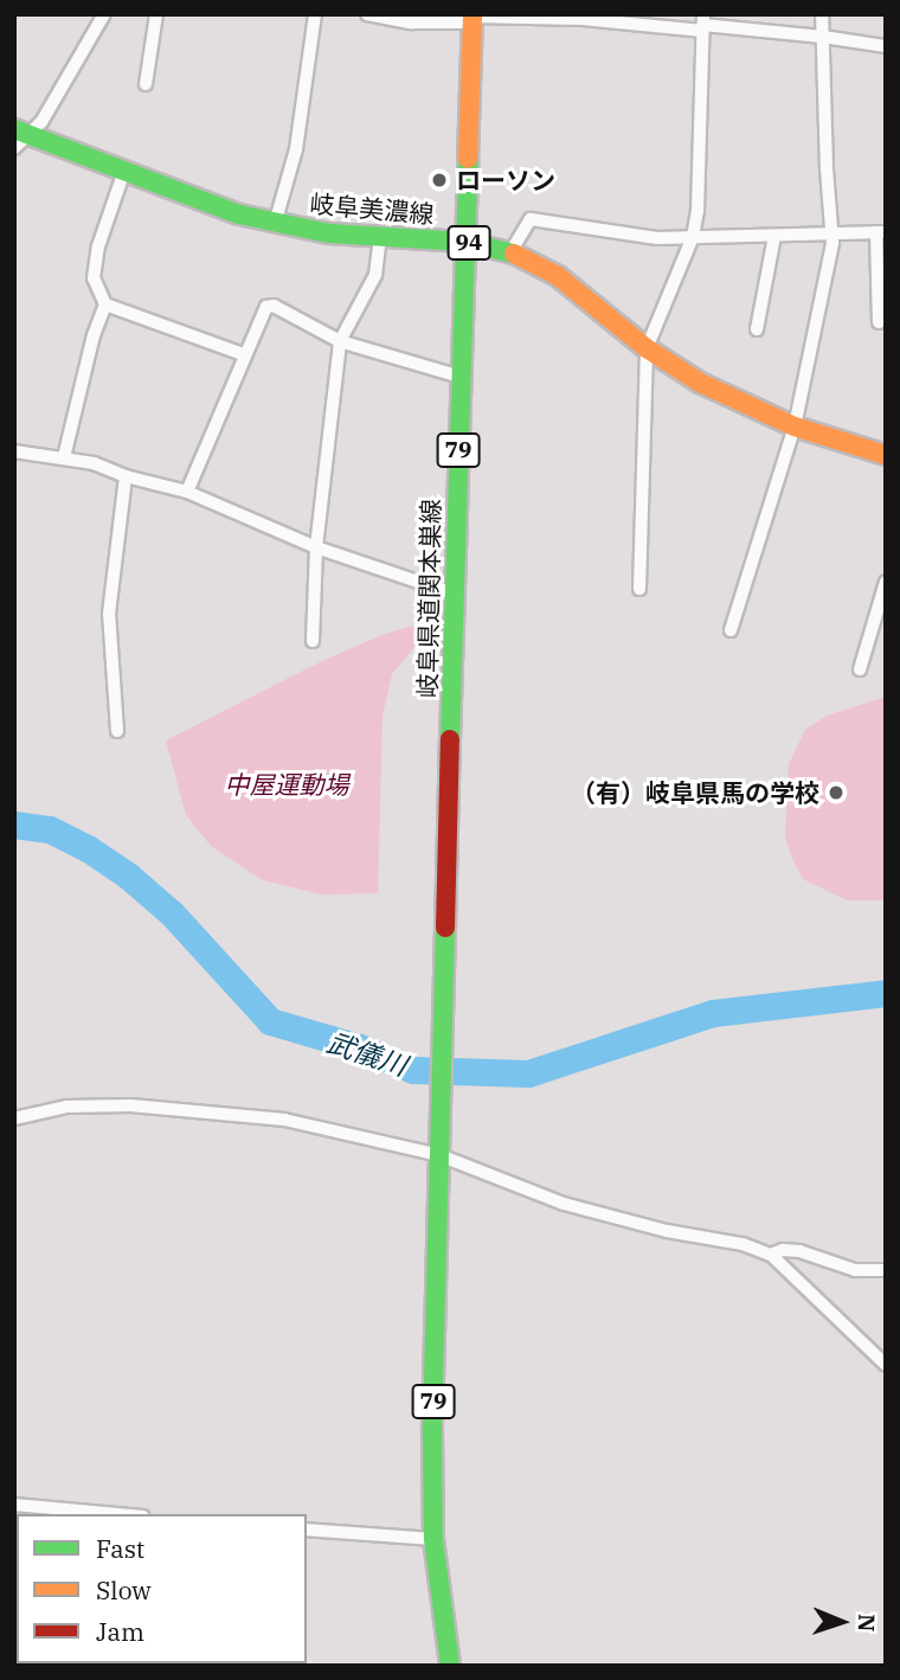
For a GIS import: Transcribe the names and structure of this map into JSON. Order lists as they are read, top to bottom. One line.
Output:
{"streets":{"main road":["岐阜美濃線","94","79","岐阜県道関本巣線"]},"crossings":[["岐阜美濃線","岐阜県道関本巣線"],["79","岐阜県道関本巣線"]],"water":["武儀川"],"parks":["中屋運動場"],"places":["ローソン","（有）岐阜県馬の学校"],"legend":["Fast","Slow","Jam"],"north":"right"}
